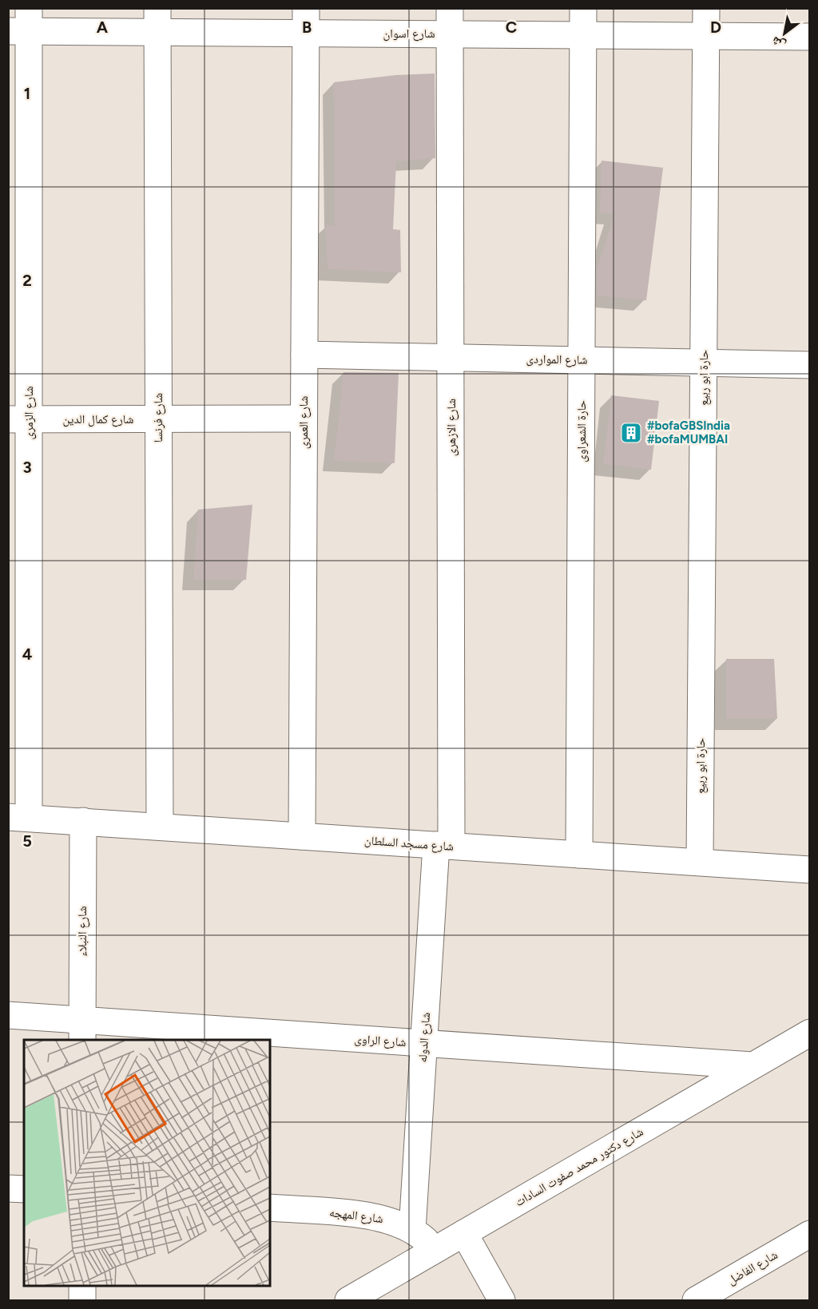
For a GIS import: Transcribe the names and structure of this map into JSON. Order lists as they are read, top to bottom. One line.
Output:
{"streets":{"street":["شارع اسوان","شارع المواردى","حارة ابو ربيع","شارع الزمرى","شارع فرنسا","شارع كمال الدين","شارع العمرى","شارع الازهرى","حارة الشعراوى","شارع مسجد السلطان","شارع النبلاء","شارع الدوله","شارع الراوى","شارع دكتور محمد صفوت السادات","شارع المهجه","شارع الفاضل"]},"crossings":[["شارع اسوان","حارة ابو ربيع"],["شارع اسوان","شارع الزمرى"],["شارع اسوان","شارع فرنسا"],["شارع اسوان","شارع العمرى"],["شارع اسوان","شارع الازهرى"],["شارع اسوان","حارة الشعراوى"],["شارع المواردى","حارة ابو ربيع"],["شارع المواردى","شارع العمرى"],["شارع المواردى","شارع الازهرى"],["شارع المواردى","حارة الشعراوى"],["حارة ابو ربيع","شارع مسجد السلطان"],["شارع الزمرى","شارع كمال الدين"],["شارع الزمرى","شارع مسجد السلطان"],["شارع فرنسا","شارع كمال الدين"],["شارع فرنسا","شارع مسجد السلطان"],["شارع كمال الدين","شارع العمرى"],["شارع العمرى","شارع مسجد السلطان"],["شارع الازهرى","شارع مسجد السلطان"],["شارع الازهرى","شارع الدوله"],["حارة الشعراوى","شارع مسجد السلطان"],["شارع مسجد السلطان","شارع النبلاء"],["شارع مسجد السلطان","شارع الدوله"],["شارع النبلاء","شارع الراوى"],["شارع الدوله","شارع الراوى"],["شارع الدوله","شارع المهجه"],["شارع الراوى","شارع دكتور محمد صفوت السادات"],["شارع دكتور محمد صفوت السادات","شارع المهجه"]],"places":{"building":["#bofaGBSIndia #bofaMUMBAI"]},"north":"bottom left","grid":{"columns":["A","B","C","D"],"rows":["1","2","3","4","5"]}}
